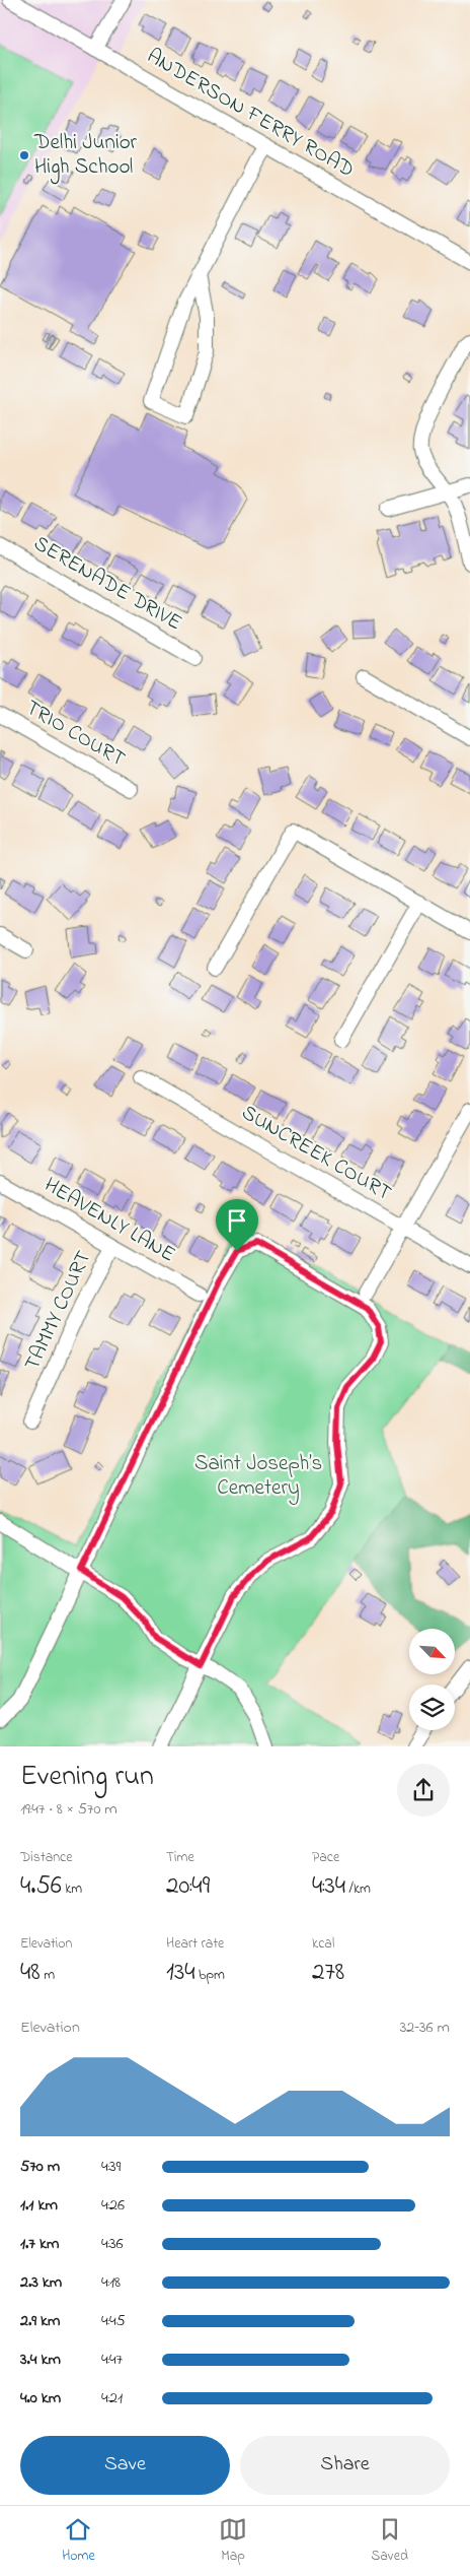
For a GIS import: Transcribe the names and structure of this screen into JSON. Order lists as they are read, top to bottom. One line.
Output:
{"streets":{"street":["ANDERSON FERRY ROAD","SERENADE DRIVE","TRIO COURT","SUNCREEK COURT","HEAVENLY LANE","TAMMY COURT"]},"crossings":[["HEAVENLY LANE","TAMMY COURT"]],"parks":["Saint Joseph’s Cemetery"],"places":["Delhi Junior High School"],"north":"bottom right","page":{"heading":["Evening run","19:47 · 8 × 570 m"],"stats":[["Distance","4.56 km"],["Time","20:49"],["Pace","4:34 /km"],["Elevation","48 m"],["Heart rate","134 bpm"],["kcal","278"]],"chart":["Elevation","32–36 m"],"list":[{"name":"570 m","note":"4:39"},{"name":"1.1 km","note":"4:26"},{"name":"1.7 km","note":"4:36"},{"name":"2.3 km","note":"4:18"},{"name":"2.9 km","note":"4:45"},{"name":"3.4 km","note":"4:47"},{"name":"4.0 km","note":"4:21"}],"buttons":["Save","Share"],"tabs":["Home","Map","Saved"]}}
